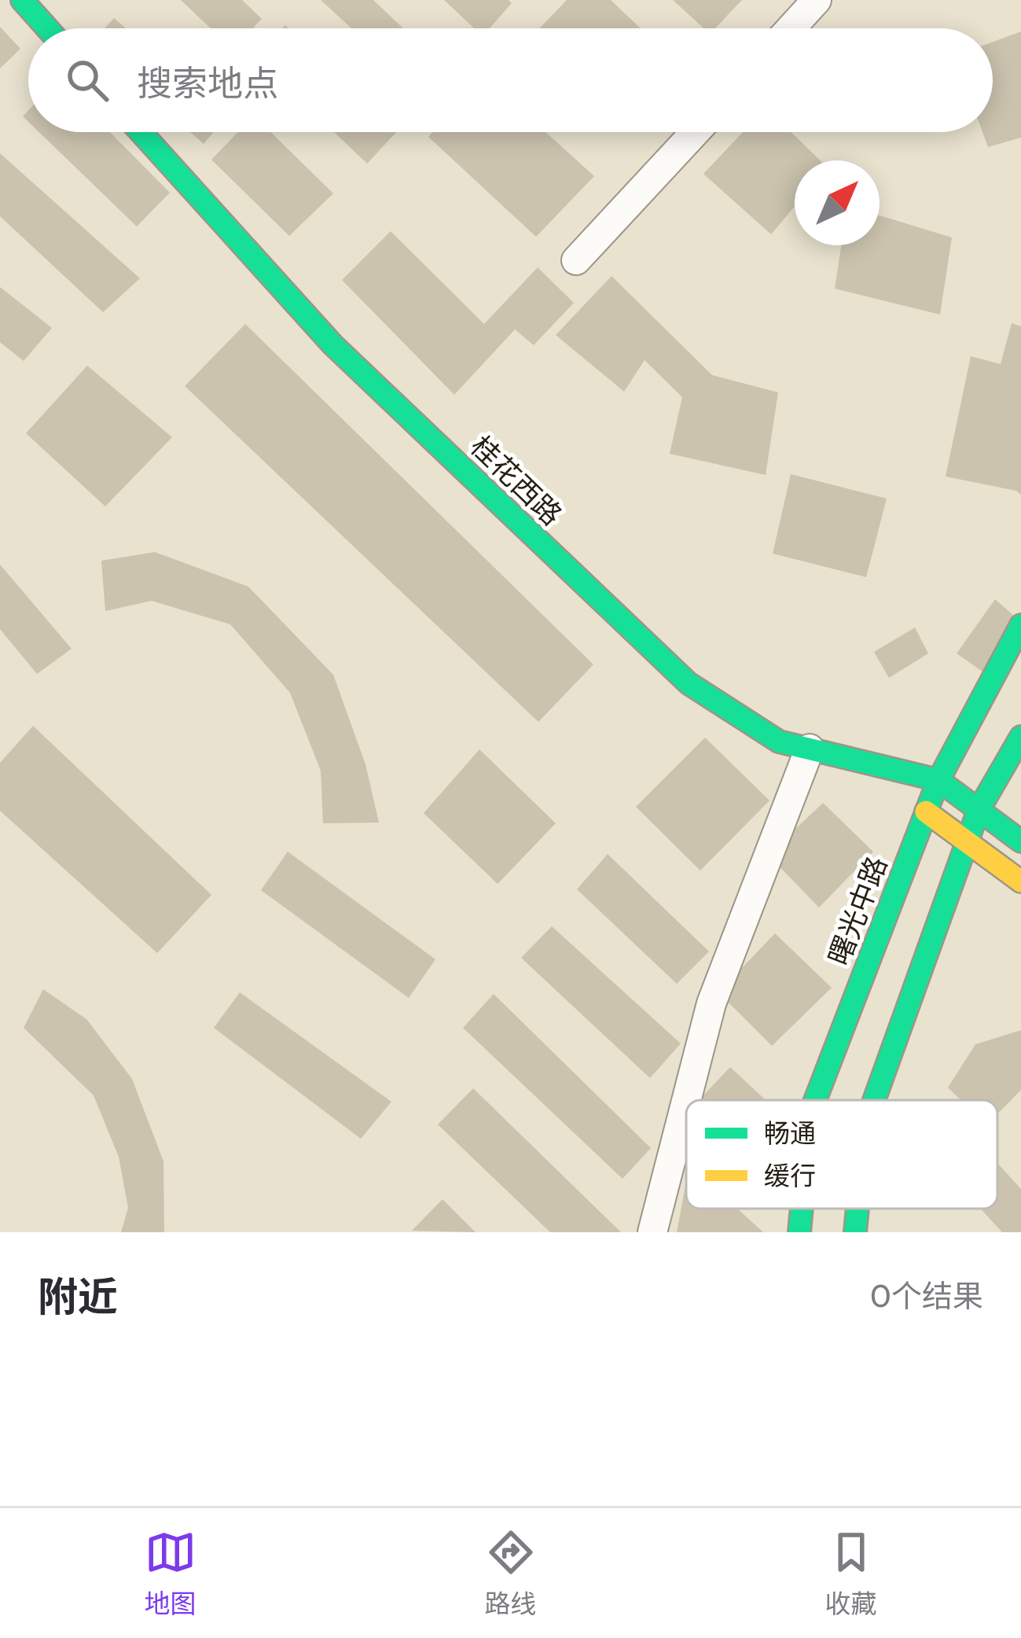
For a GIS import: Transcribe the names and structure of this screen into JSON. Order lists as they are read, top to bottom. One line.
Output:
{"streets":{"street":["桂花西路","曙光中路"]},"crossings":[["桂花西路","曙光中路"]],"legend":["畅通","缓行"],"north":"top right","page":{"search":"搜索地点","heading":["附近","0个结果"],"nav":["地图","路线","收藏"]}}
